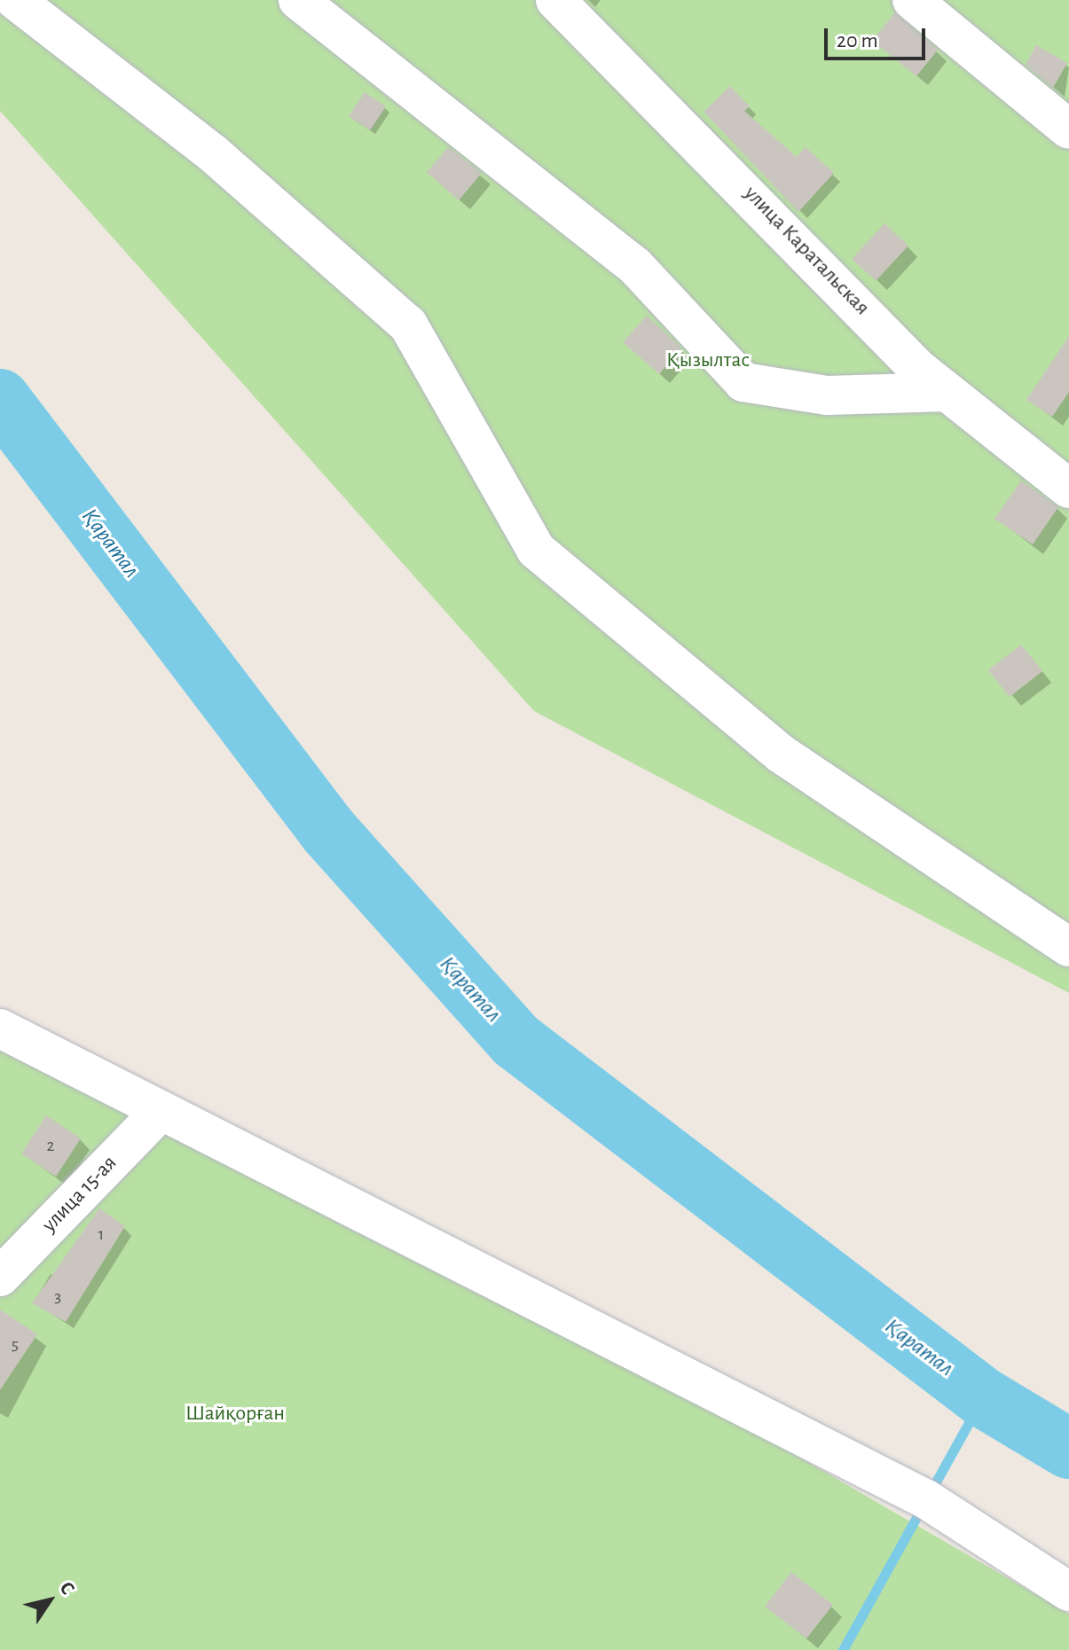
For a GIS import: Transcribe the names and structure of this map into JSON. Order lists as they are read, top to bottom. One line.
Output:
{"streets":{"street":["улица Каратальская","улица 15-ая"]},"water":["Қаратал"],"parks":["Қызылтас","Шайқорған"],"house_numbers":["2","1","3","5"],"scale_bar":"20 m","north":"top right"}
